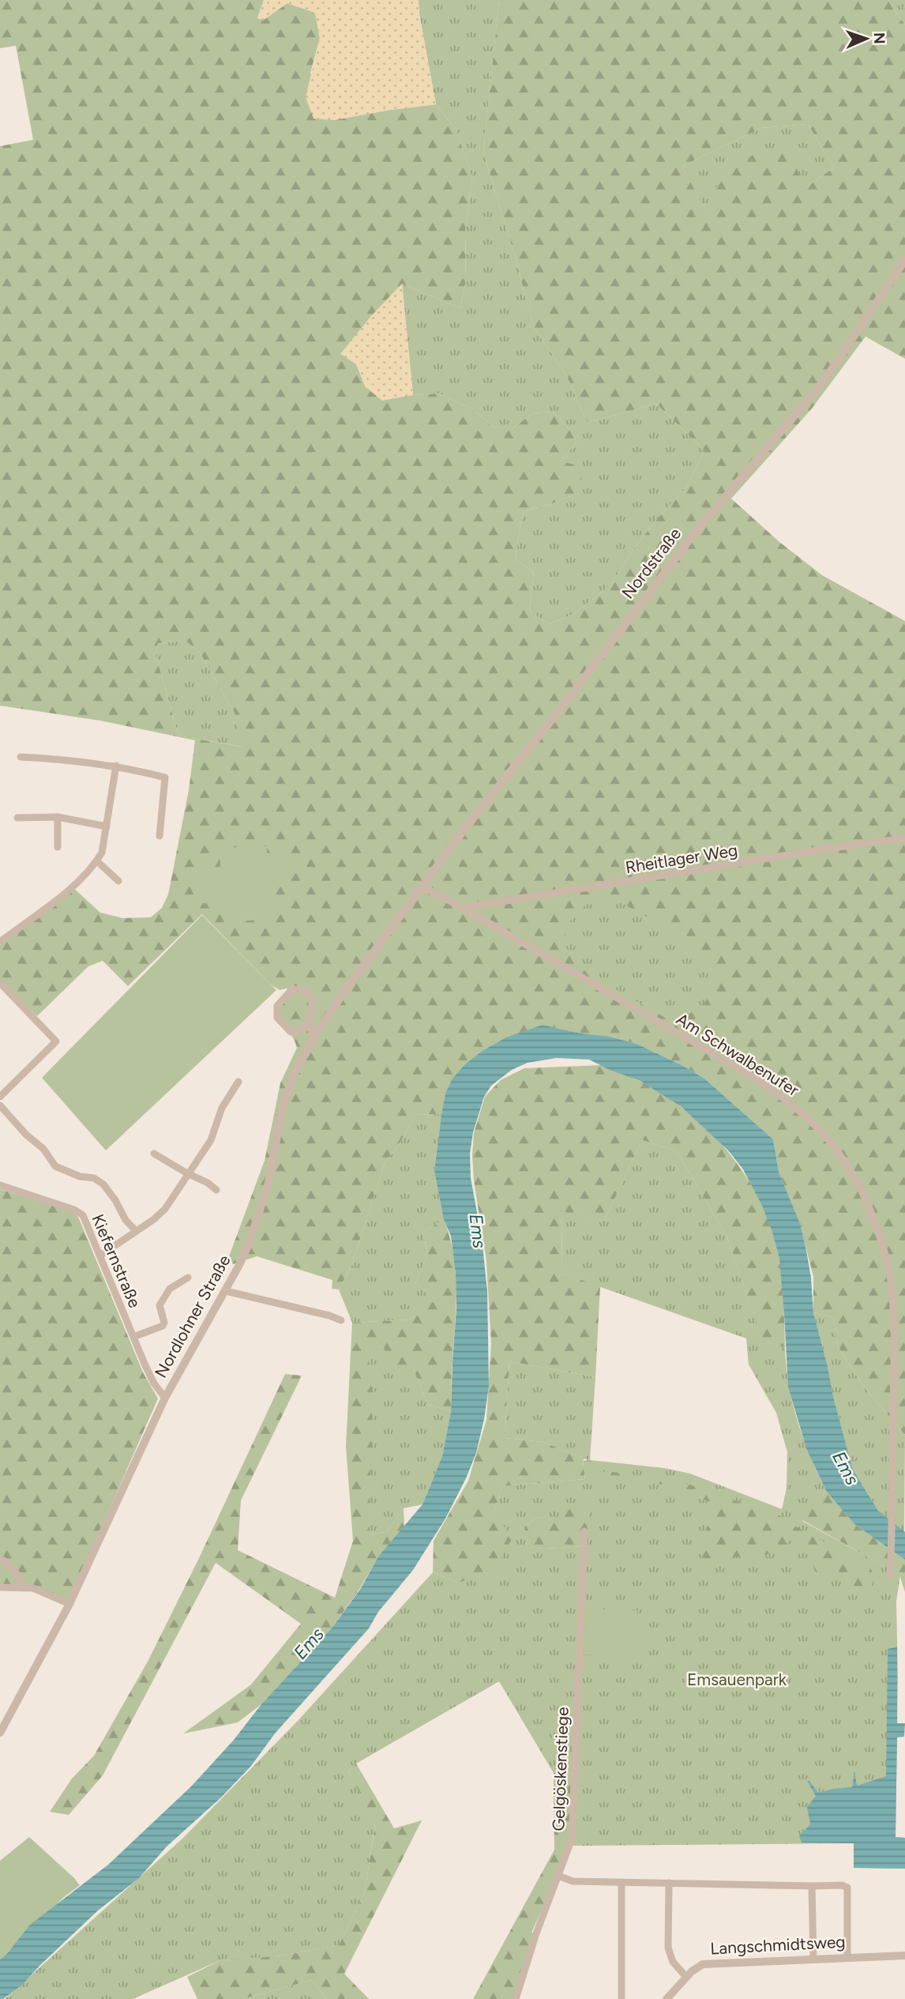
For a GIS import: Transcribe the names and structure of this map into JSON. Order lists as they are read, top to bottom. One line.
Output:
{"streets":{"street":["Nordstraße","Rheitlager Weg","Am Schwalbenufer","Kiefernstraße","Nordlohner Straße","Gelgöskenstiege","Langschmidtsweg"]},"crossings":[["Nordstraße","Am Schwalbenufer"],["Nordstraße","Nordlohner Straße"],["Rheitlager Weg","Am Schwalbenufer"],["Kiefernstraße","Nordlohner Straße"]],"water":["Ems"],"parks":["Emsauenpark"],"north":"right"}
